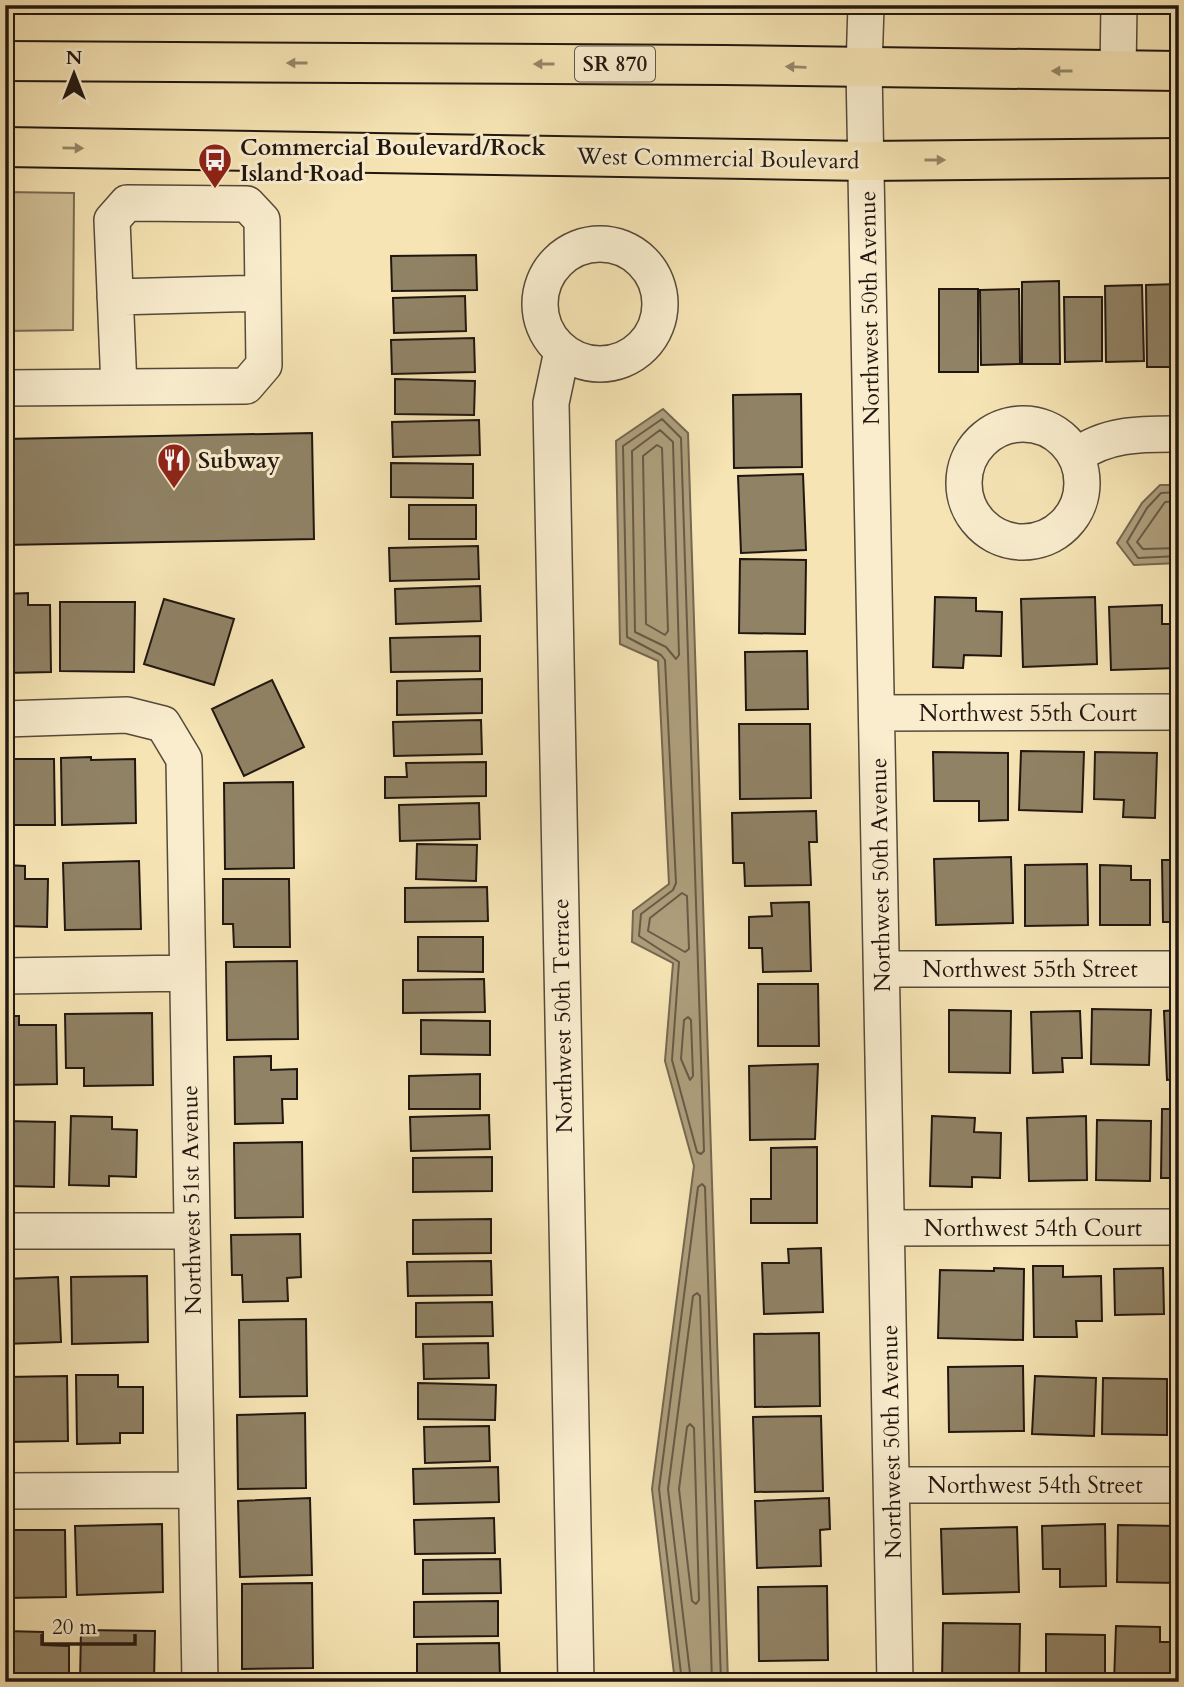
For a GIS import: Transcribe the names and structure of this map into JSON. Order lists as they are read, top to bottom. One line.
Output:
{"streets":{"highway":["SR 870","West Commercial Boulevard"],"street":["Northwest 50th Avenue","Northwest 55th Court","Northwest 55th Street","Northwest 50th Terrace","Northwest 51st Avenue","Northwest 54th Court","Northwest 54th Street"]},"crossings":[["SR 870","Northwest 50th Avenue"],["West Commercial Boulevard","Northwest 50th Avenue"],["Northwest 50th Avenue","Northwest 55th Court"],["Northwest 50th Avenue","Northwest 55th Street"],["Northwest 50th Avenue","Northwest 54th Court"],["Northwest 50th Avenue","Northwest 54th Street"]],"places":{"bus stop":["Commercial Boulevard/Rock Island Road"],"restaurant":["Subway"]},"scale_bar":"20 m","north":"top"}
